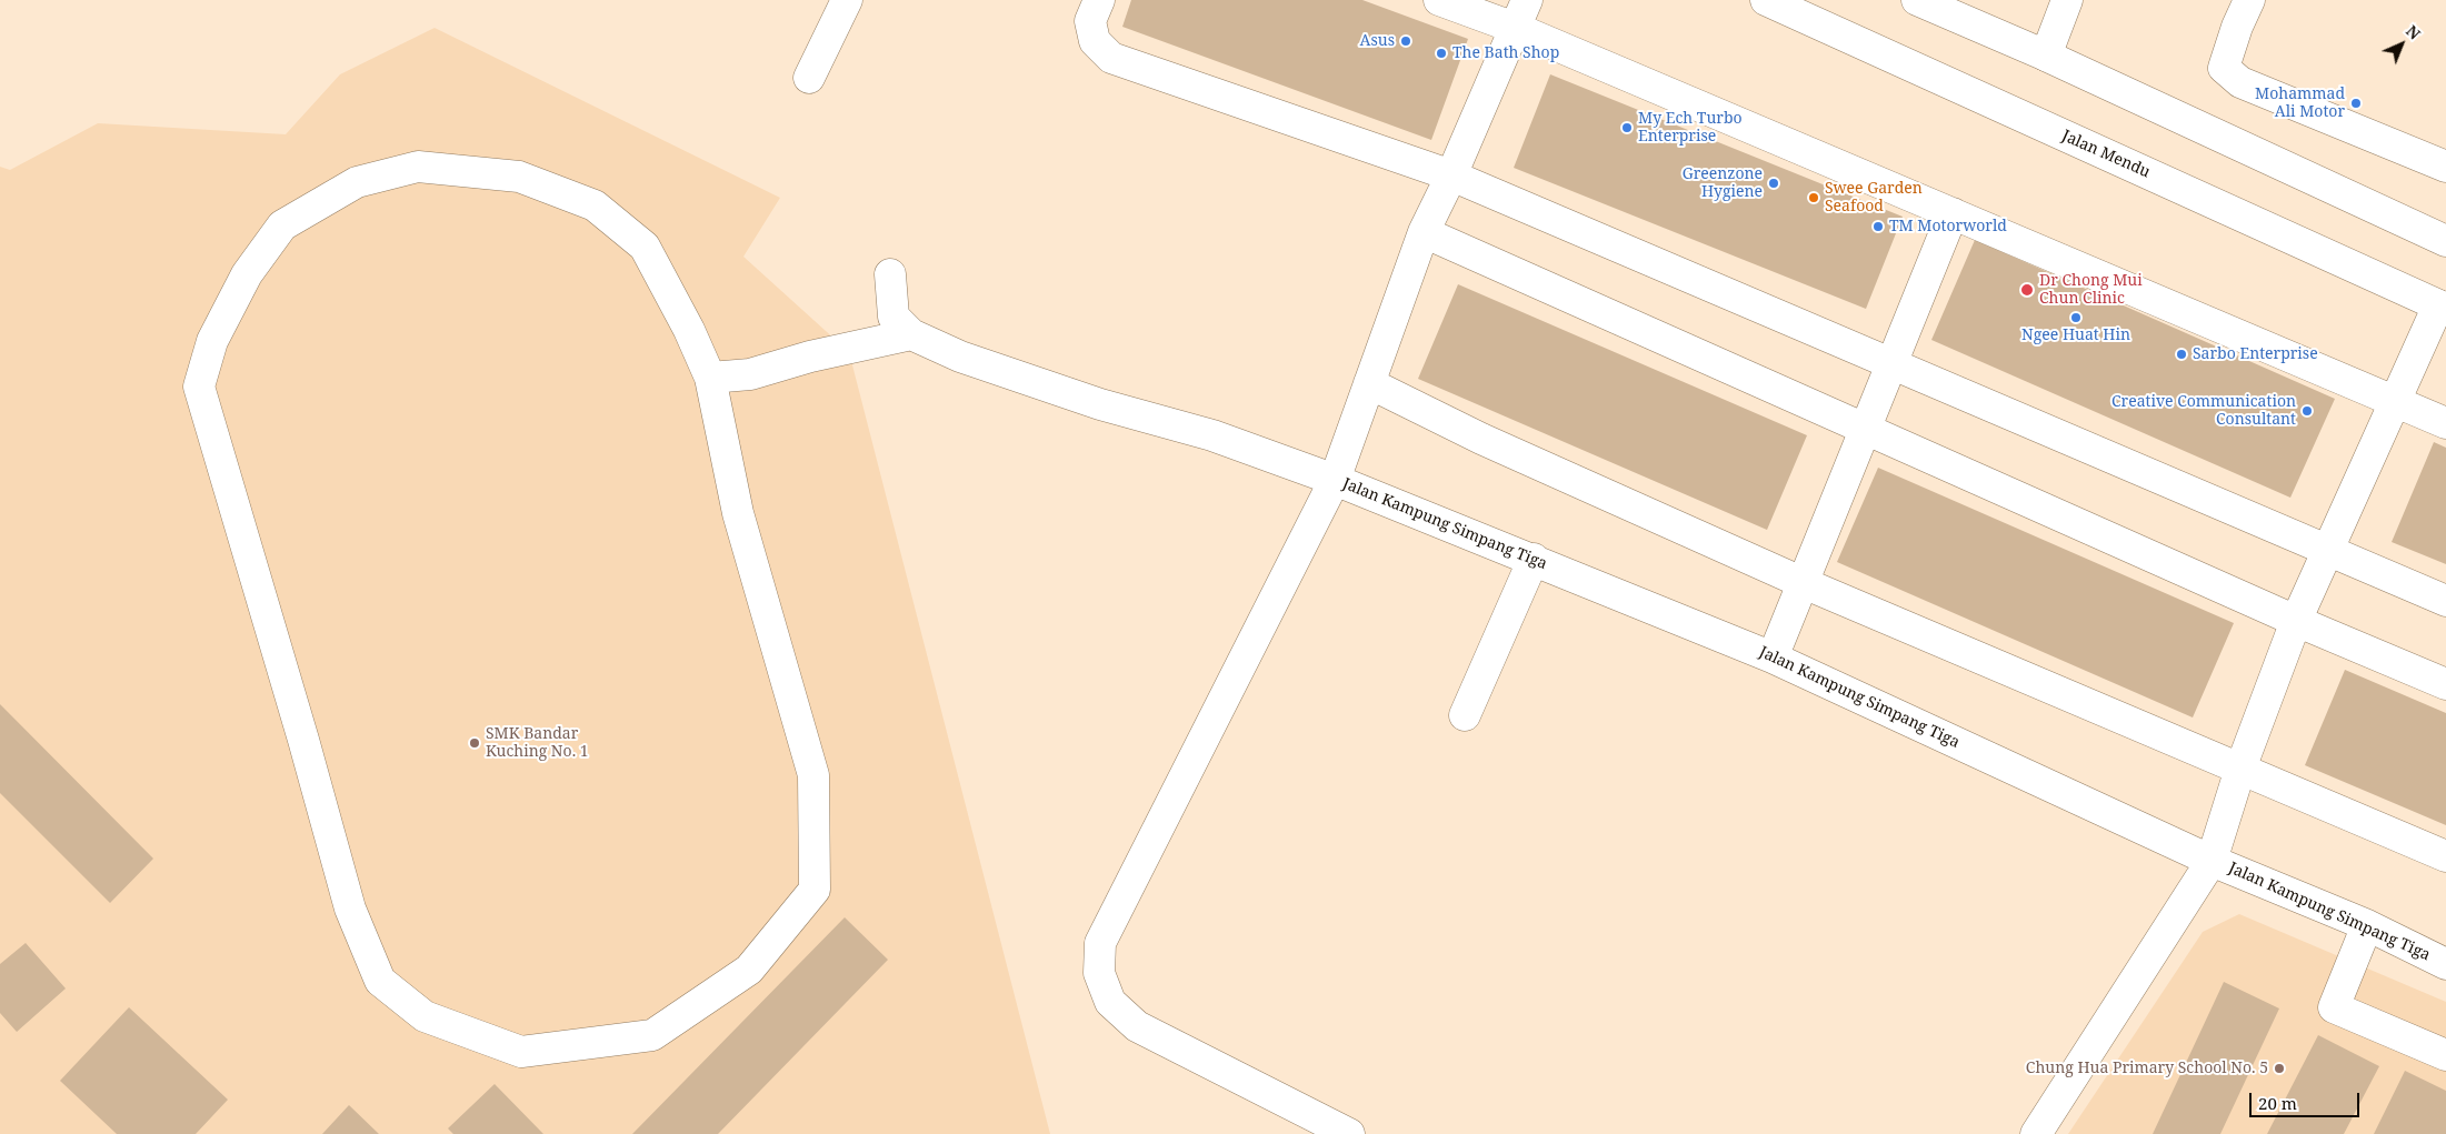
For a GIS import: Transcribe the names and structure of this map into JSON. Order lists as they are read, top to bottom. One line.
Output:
{"streets":{"street":["Jalan Mendu","Jalan Kampung Simpang Tiga"]},"places":["Asus","The Bath Shop","Mohammad Ali Motor","My Ech Turbo Enterprise","Greenzone Hygiene","Swee Garden Seafood","TM Motorworld","Dr Chong Mui Chun Clinic","Ngee Huat Hin","Sarbo Enterprise","Creative Communication Consultant","SMK Bandar Kuching No. 1","Chung Hua Primary School No. 5"],"scale_bar":"20 m","north":"top right"}
